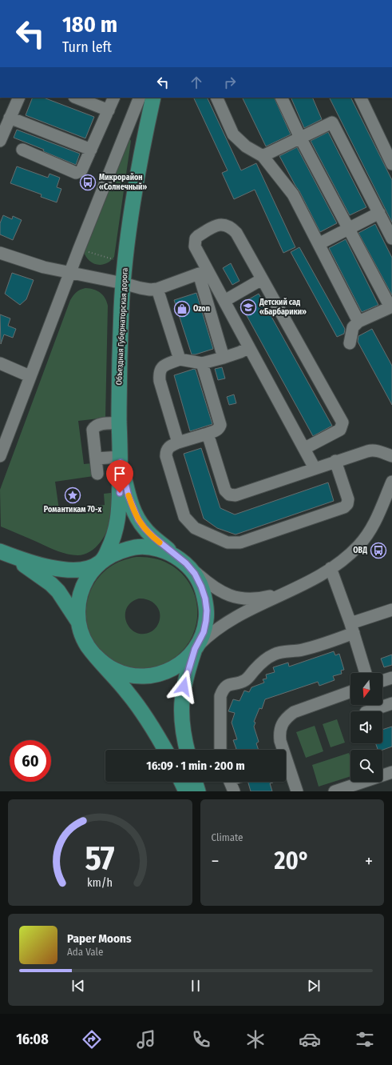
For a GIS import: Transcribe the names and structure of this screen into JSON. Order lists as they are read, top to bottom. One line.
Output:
{"streets":{"main road":["Объездная Губернаторская дорога"]},"places":{"bus stop":["Микрорайон «Солнечный»","ОВД"],"school or university":["Детский сад «Барбарики»"],"shop":["Ozon"],"place":["Романтикам 70-х"]},"north":"bottom","page":{"turn":["180 m","Turn left"],"limit":"60","trip":"16:09 · 1 min · 200 m","tile":"Climate","heat":["−","20°","+"],"song":["Paper Moons","Ada Vale"],"tabs":"16:08","gauge":["57","km/h"]}}
